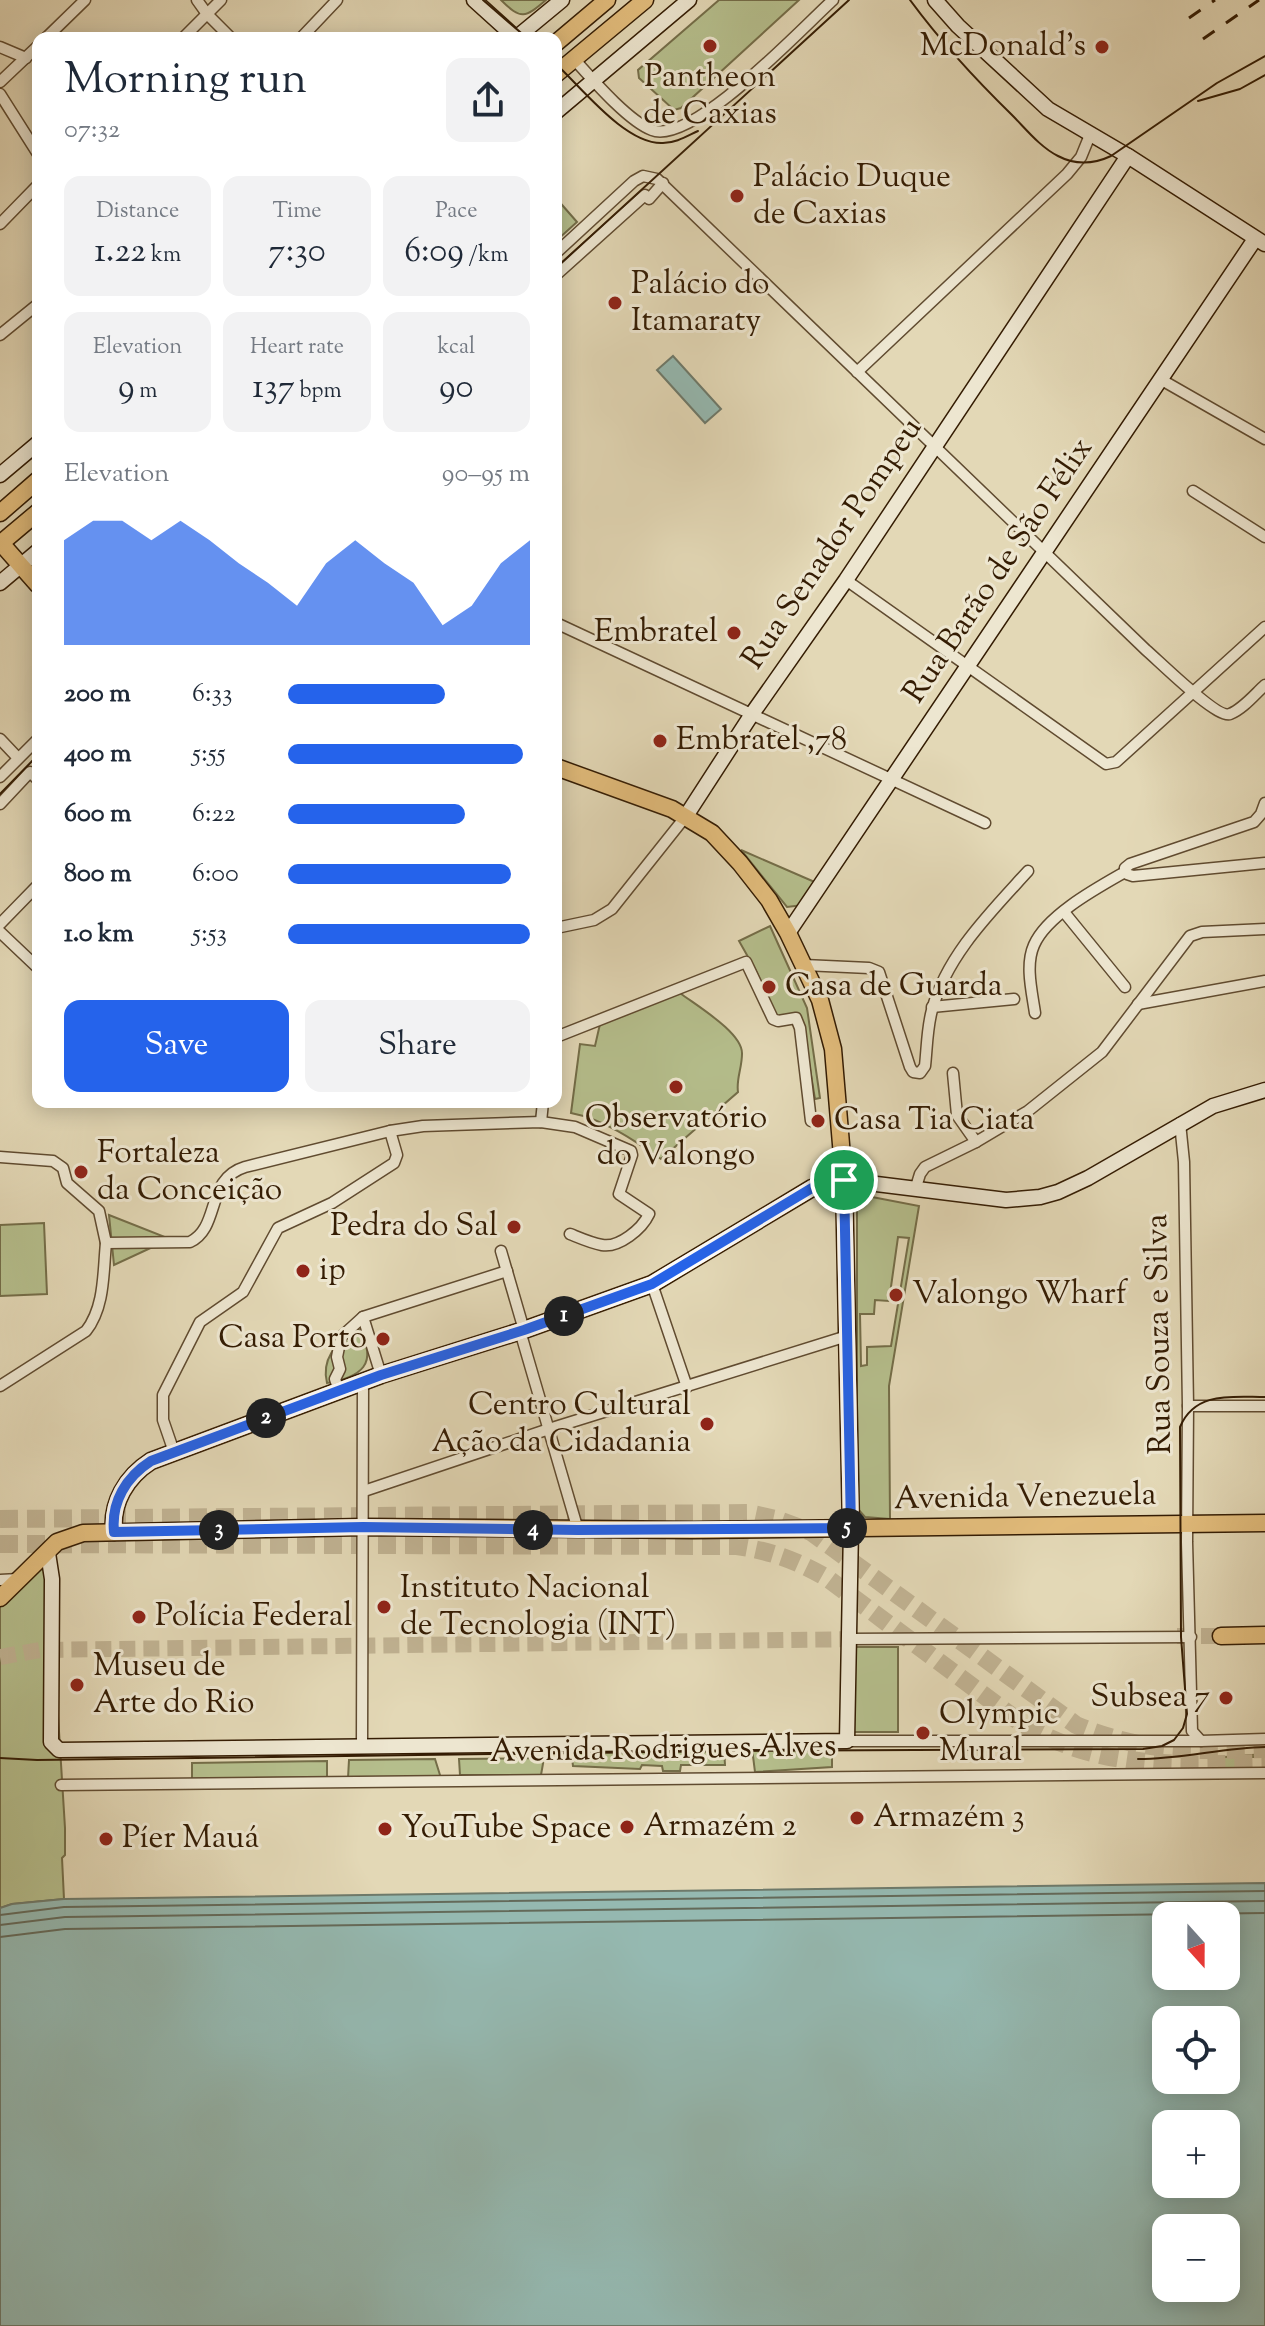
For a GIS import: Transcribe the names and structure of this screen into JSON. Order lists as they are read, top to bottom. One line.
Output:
{"streets":{"main road":["Avenida Venezuela"],"street":["Rua Senador Pompeu","Rua Barão de São Félix","Rua Souza e Silva","Avenida Rodrigues Alves"]},"crossings":[["Rua Souza e Silva","Avenida Venezuela"],["Rua Souza e Silva","Avenida Rodrigues Alves"],["Avenida Venezuela","Avenida Rodrigues Alves"]],"places":["Pantheon de Caxias","McDonald's","Palácio Duque de Caxias","Palácio do Itamaraty","Embratel","Embratel ,78","Casa de Guarda","Observatório do Valongo","Casa Tia Ciata","Fortaleza da Conceição","Pedra do Sal","ip","Valongo Wharf","Casa Porto","Centro Cultural Ação da Cidadania","Instituto Nacional de Tecnologia (INT)","Polícia Federal","Museu de Arte do Rio","Subsea 7","Olympic Mural","Armazém 3","Armazém 2","YouTube Space","Píer Mauá"],"north":"bottom","page":{"heading":["Morning run","07:32"],"stats":[["Distance","1.22 km"],["Time","7:30"],["Pace","6:09 /km"],["Elevation","9 m"],["Heart rate","137 bpm"],["kcal","90"]],"chart":["Elevation","90–95 m"],"list":[{"name":"200 m","note":"6:33"},{"name":"400 m","note":"5:55"},{"name":"600 m","note":"6:22"},{"name":"800 m","note":"6:00"},{"name":"1.0 km","note":"5:53"}],"buttons":["Save","Share"],"pins":["1","2","5","3","4"],"map_buttons":["+","−"]}}
